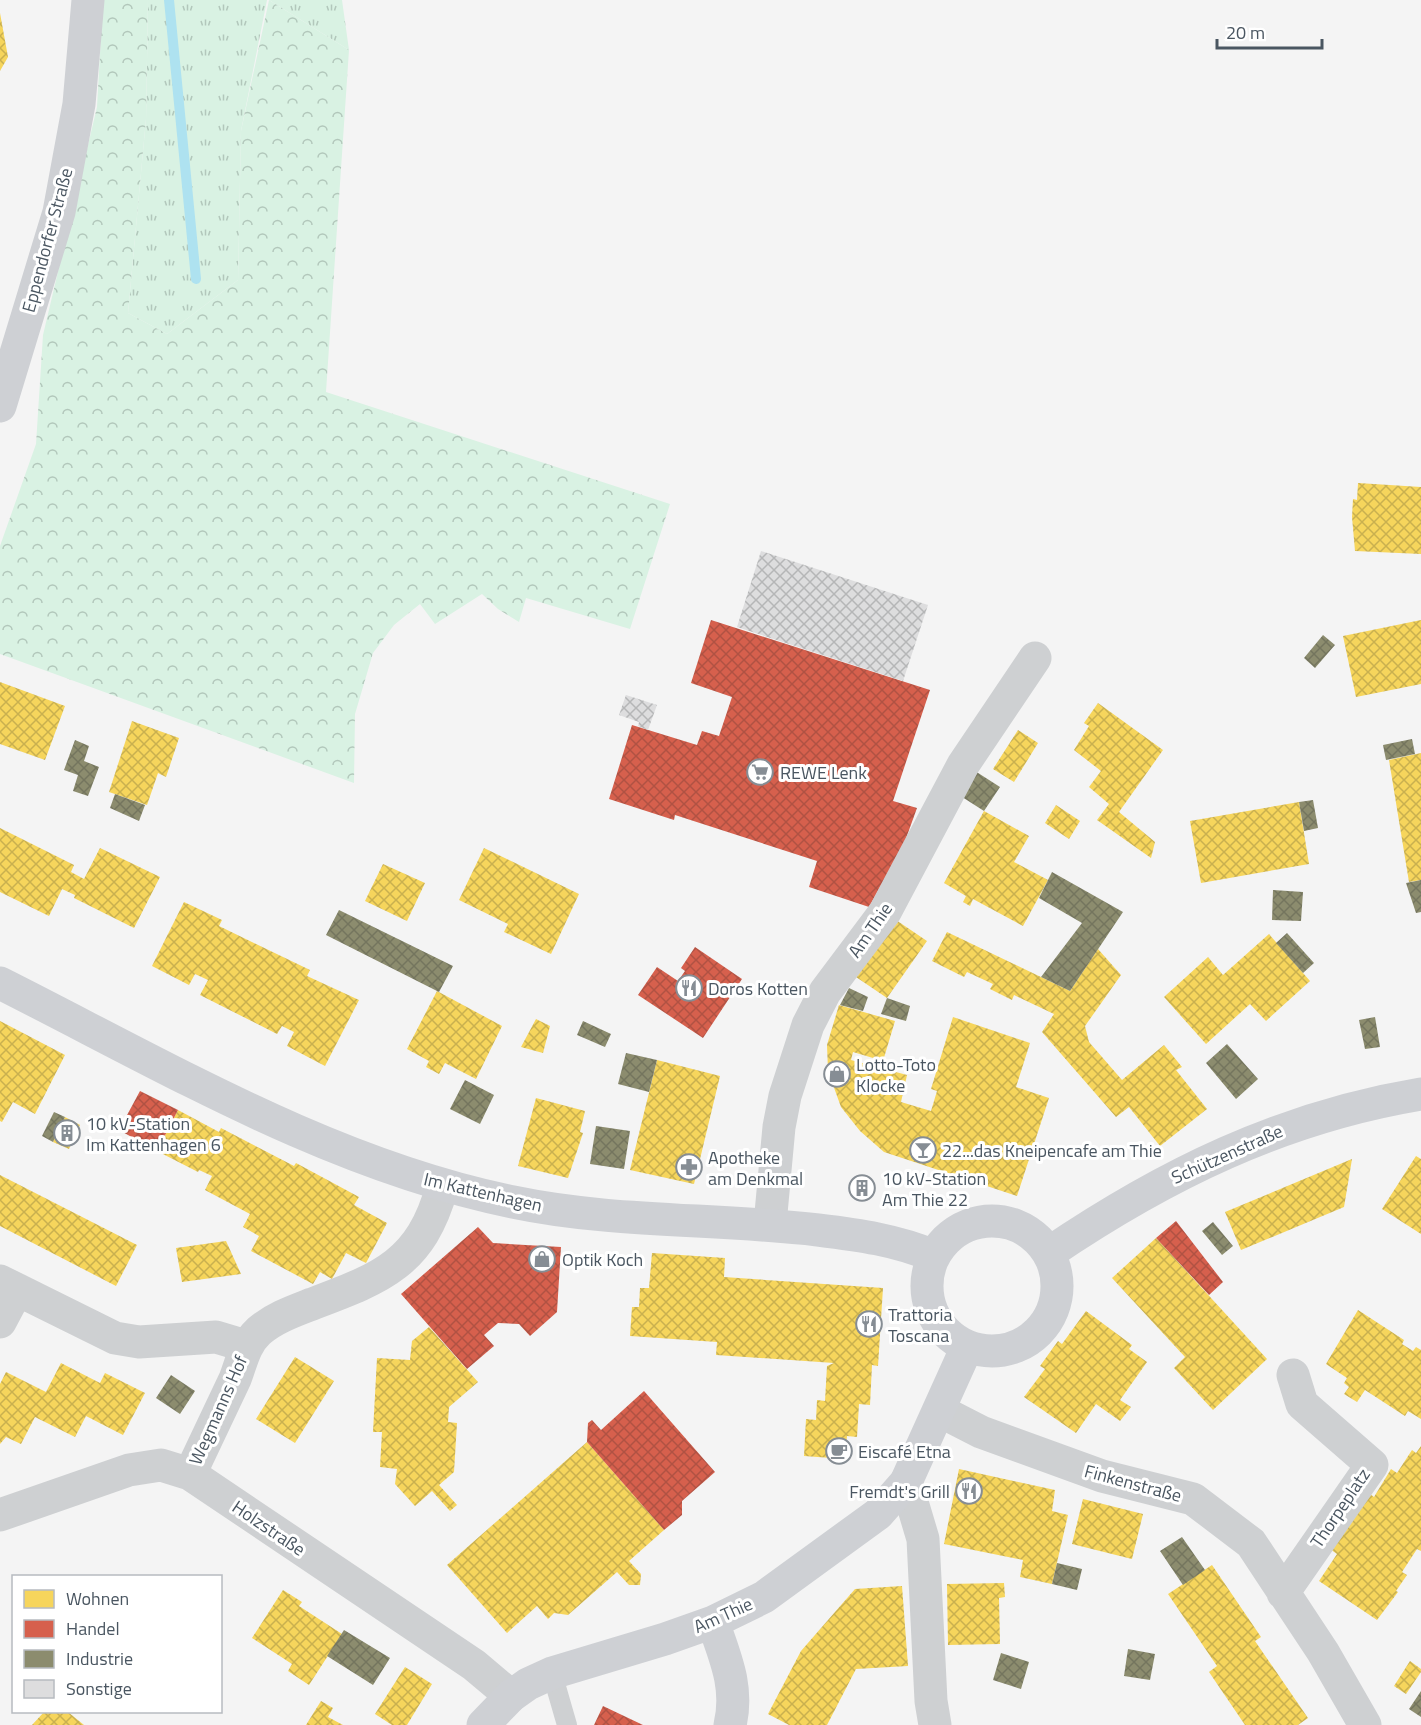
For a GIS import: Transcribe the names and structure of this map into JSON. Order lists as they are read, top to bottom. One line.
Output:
{"streets":{"street":["Eppendorfer Straße","Am Thie","Schützenstraße","Im Kattenhagen","Wegmanns Hof","Finkenstraße","Thorpeplatz","Holzstraße"]},"crossings":[["Am Thie","Schützenstraße"],["Am Thie","Im Kattenhagen"],["Am Thie","Finkenstraße"],["Am Thie","Holzstraße"],["Schützenstraße","Im Kattenhagen"],["Im Kattenhagen","Wegmanns Hof"],["Wegmanns Hof","Holzstraße"],["Finkenstraße","Thorpeplatz"]],"places":{"supermarket":["REWE Lenk"],"restaurant":["Doros Kotten","Trattoria Toscana","Fremdt's Grill"],"shop":["Lotto-Toto Klocke","Optik Koch"],"building":["10 kV-Station Im Kattenhagen 6","10 kV-Station Am Thie 22"],"bar":["22...das Kneipencafe am Thie"],"pharmacy":["Apotheke am Denkmal"],"cafe":["Eiscafé Etna"]},"legend":["Wohnen","Handel","Industrie","Sonstige"],"scale_bar":"20 m"}
